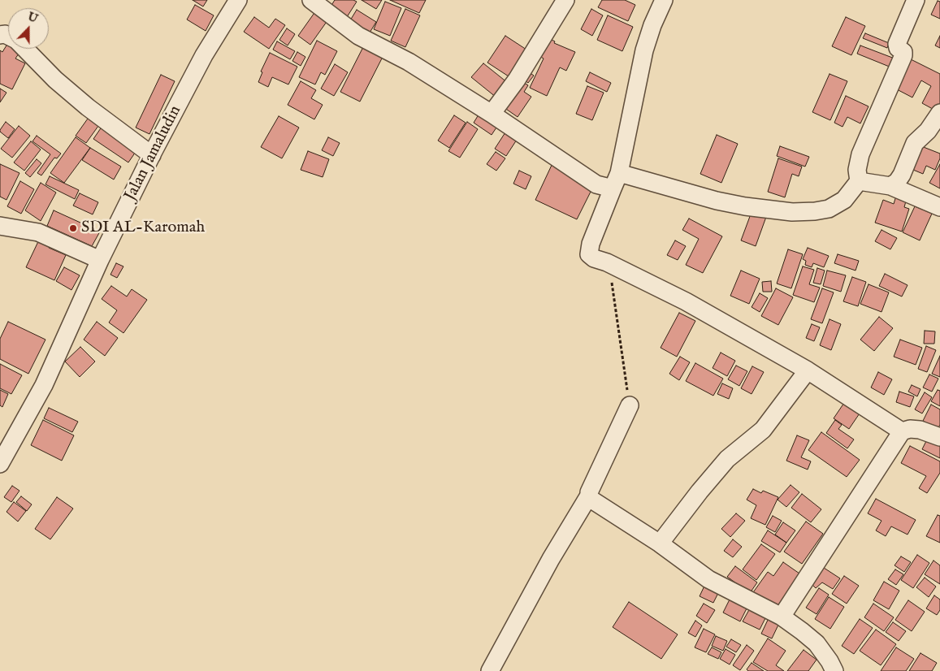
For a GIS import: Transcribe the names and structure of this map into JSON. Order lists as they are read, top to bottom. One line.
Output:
{"streets":{"street":["Jalan Jamaludin"]},"places":["SDI AL-Karomah"],"north":"top"}
